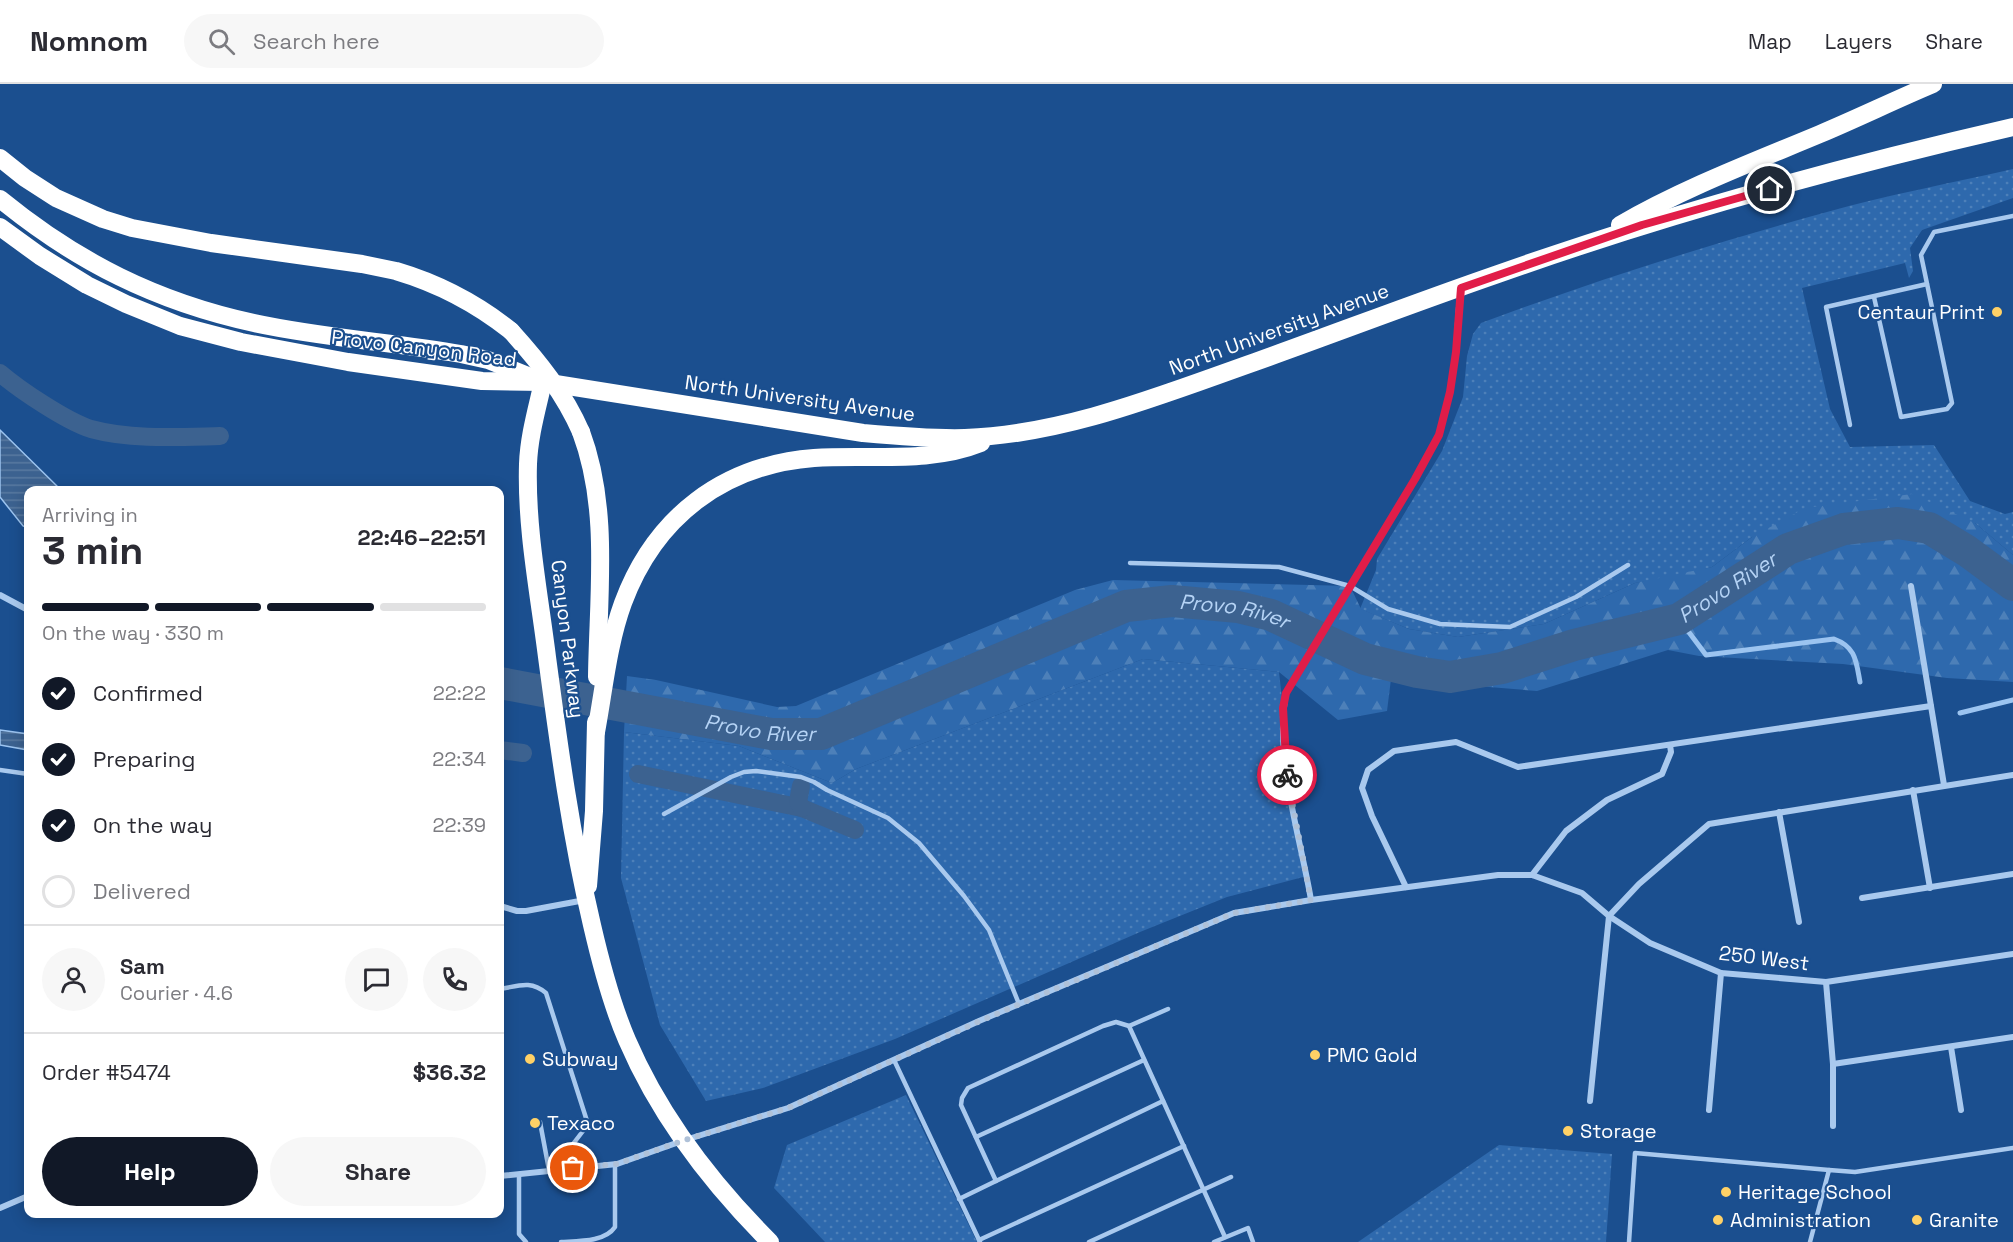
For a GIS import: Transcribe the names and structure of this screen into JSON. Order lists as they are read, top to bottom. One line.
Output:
{"streets":{"highway":["North University Avenue","Provo Canyon Road","Canyon Parkway"],"street":["250 West"]},"crossings":[["North University Avenue","Provo Canyon Road"],["North University Avenue","Canyon Parkway"],["Provo Canyon Road","Canyon Parkway"],["Canyon Parkway","250 West"]],"water":["Provo River"],"places":["Centaur Print","PMC Gold","Subway","Texaco","Storage","Heritage School","Administration","Granite"],"page":{"header":"Nomnom","search":"Search here","nav":["Map","Layers","Share"],"heading":["3 min","Arriving in","22:46–22:51"],"panel":["Sam","Courier · 4.6","Order #5474","$36.32"],"bar":"On the way · 330 m","list":[["Confirmed","22:22"],["Preparing","22:34"],["On the way","22:39"],"Delivered"],"buttons":["Help","Share"]}}
